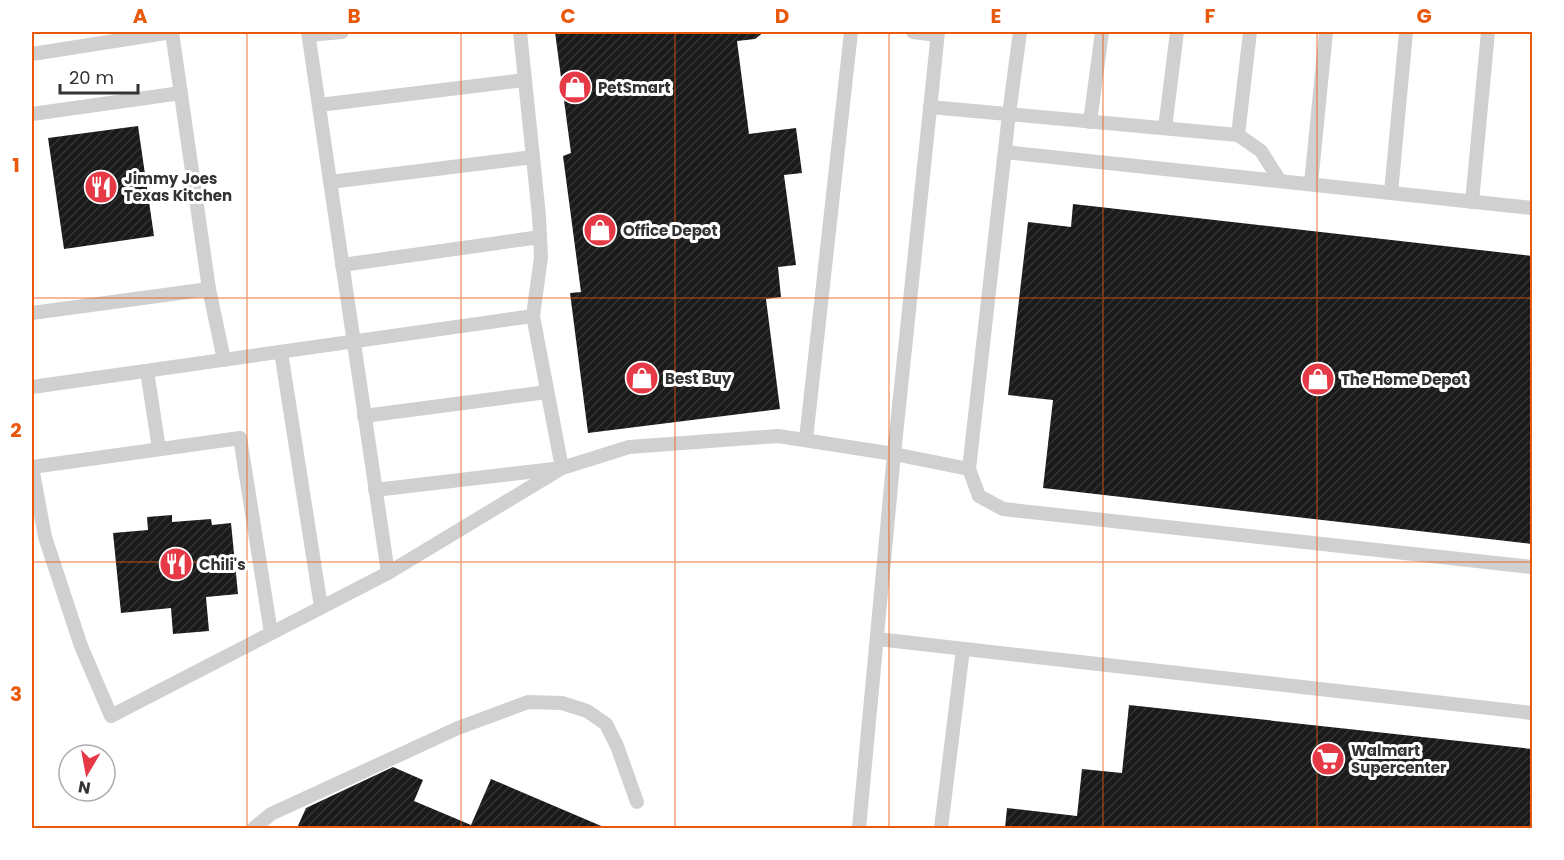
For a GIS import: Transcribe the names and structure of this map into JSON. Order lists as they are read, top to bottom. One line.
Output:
{"places":{"shop":["PetSmart","Office Depot","Best Buy","The Home Depot"],"restaurant":["Jimmy Joes Texas Kitchen","Chili's"],"supermarket":["Walmart Supercenter"]},"scale_bar":"20 m","north":"bottom","grid":{"columns":["A","B","C","D","E","F","G"],"rows":["1","2","3"]}}
